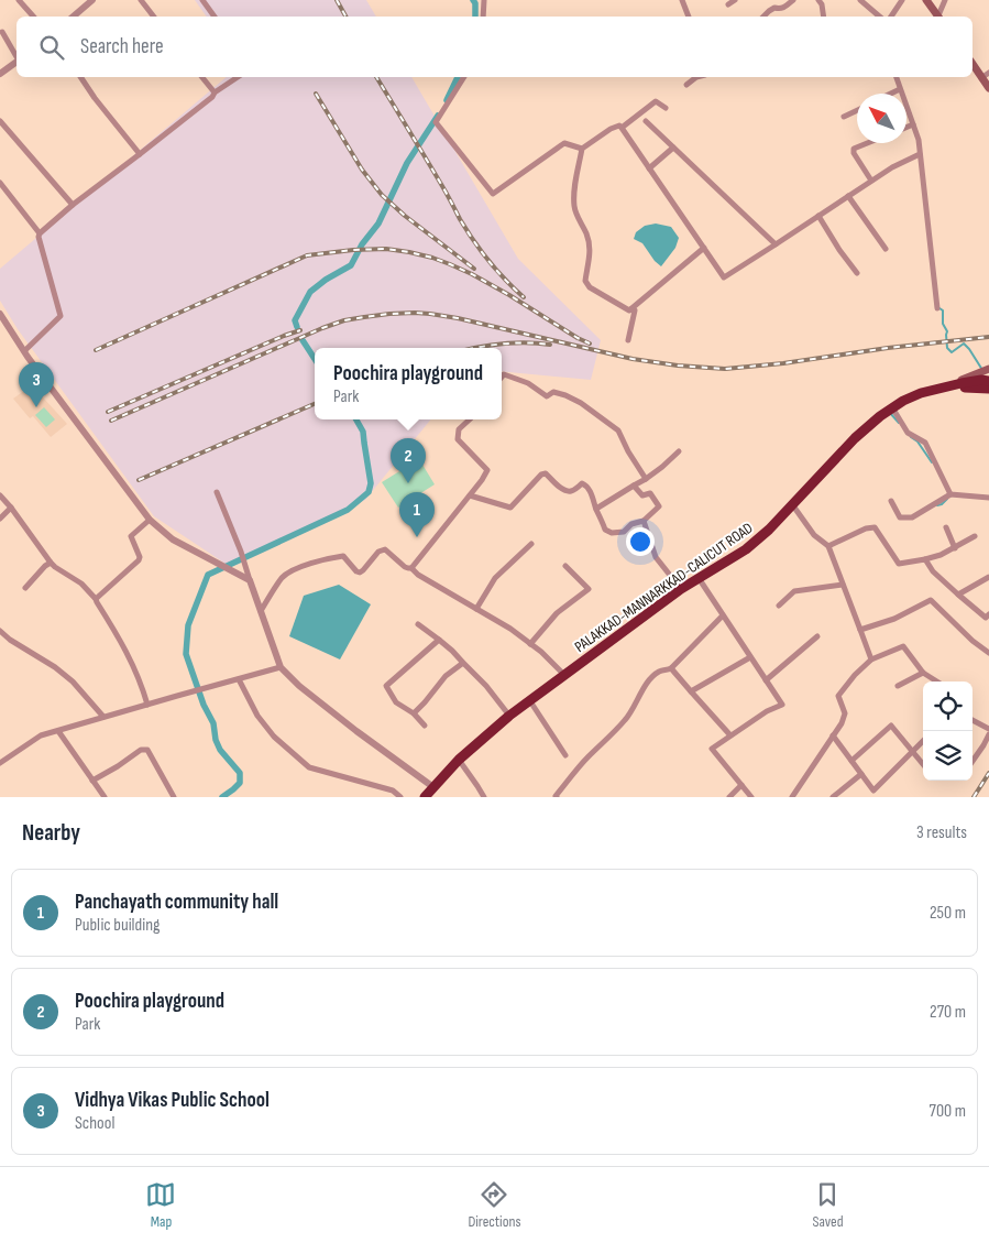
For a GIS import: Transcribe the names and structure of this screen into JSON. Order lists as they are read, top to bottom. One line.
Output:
{"streets":{"highway":["PALAKKAD-MANNARKKAD-CALICUT ROAD"]},"north":"top left","page":{"search":"Search here","popup":["Poochira playground","Park"],"pins":["3","2","1"],"heading":["Nearby","3 results"],"list":[{"mark":"1","name":"Panchayath community hall","note":"Public building","value":"250 m"},{"mark":"2","name":"Poochira playground","note":"Park","value":"270 m"},{"mark":"3","name":"Vidhya Vikas Public School","note":"School","value":"700 m"}],"nav":["Map","Directions","Saved"]}}
